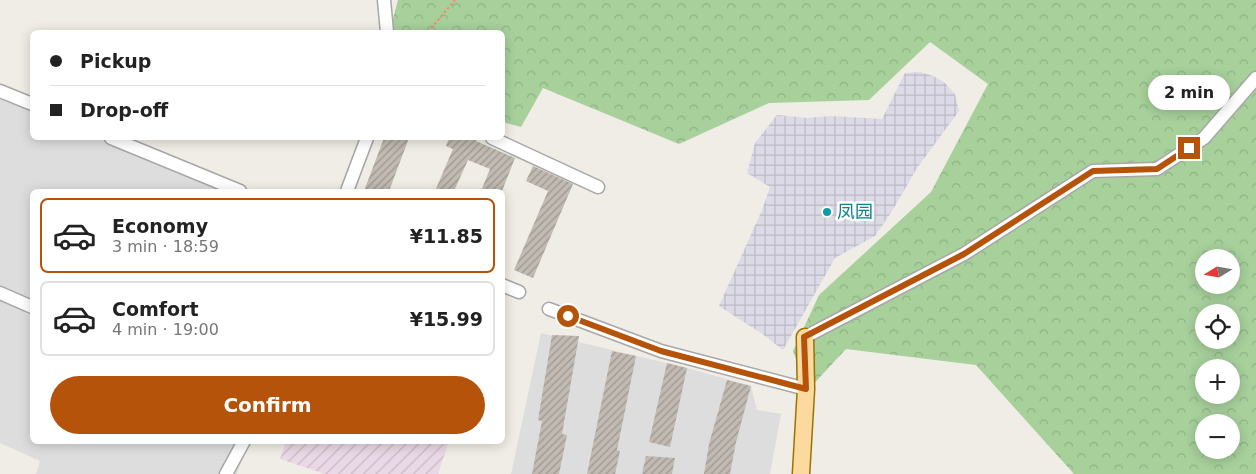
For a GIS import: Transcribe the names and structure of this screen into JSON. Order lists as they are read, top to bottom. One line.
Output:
{"places":["凤园"],"north":"left","page":{"banner":["Pickup","Drop-off"],"bubble":"2 min","list":[{"name":"Economy","note":"3 min · 18:59","value":"¥11.85"},{"name":"Comfort","note":"4 min · 19:00","value":"¥15.99"}],"map_buttons":["+","−"],"buttons":"Confirm"}}
